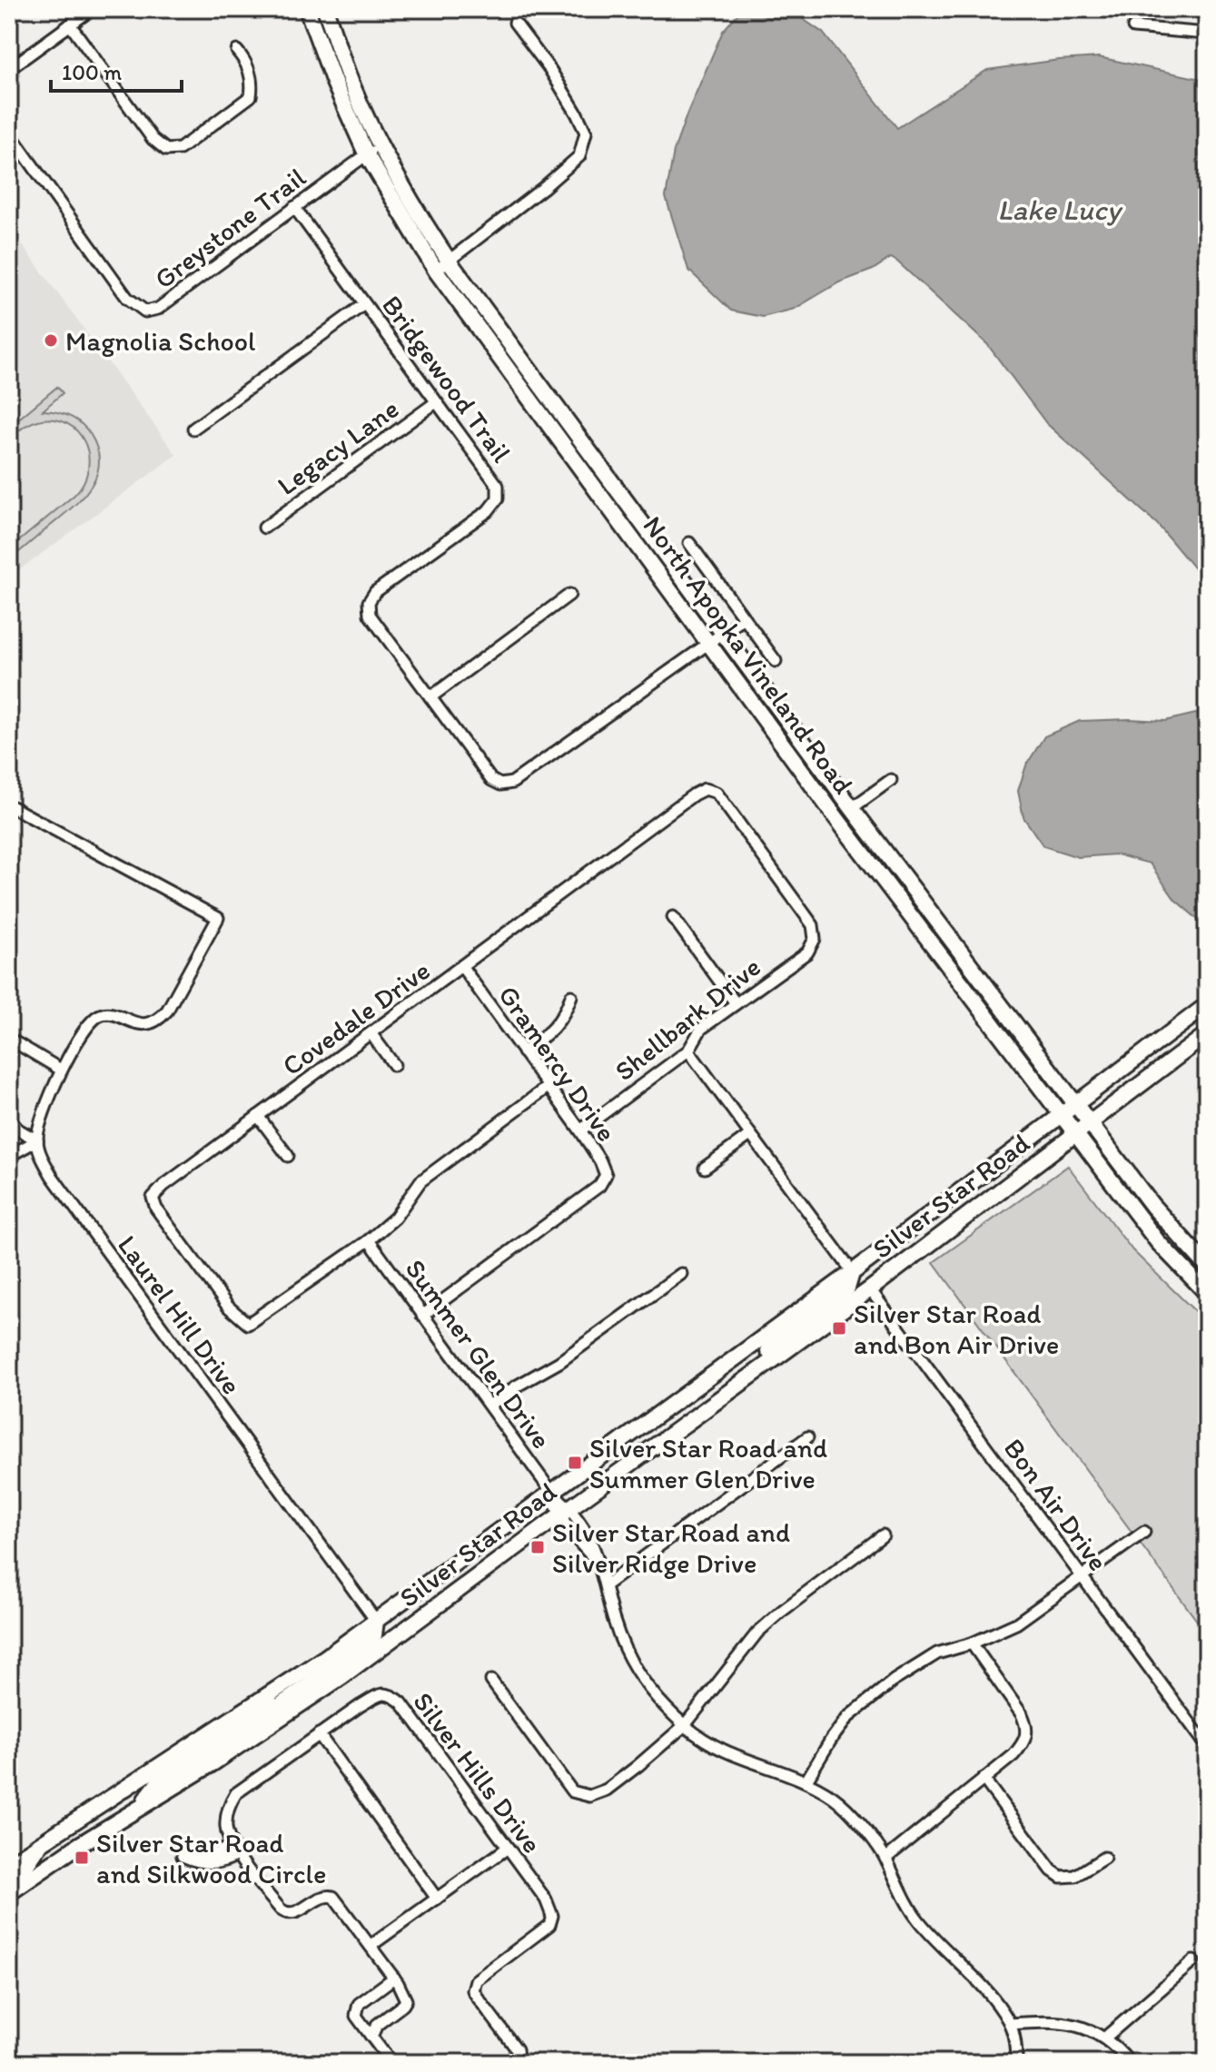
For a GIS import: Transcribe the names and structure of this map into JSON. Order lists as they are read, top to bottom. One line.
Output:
{"streets":{"main road":["North Apopka Vineland Road","Silver Star Road"],"street":["Greystone Trail","Bridgewood Trail","Legacy Lane","Covedale Drive","Shellbark Drive","Gramercy Drive","Laurel Hill Drive","Summer Glen Drive","Bon Air Drive","Silver Hills Drive"]},"crossings":[["Greystone Trail","Bridgewood Trail"],["Greystone Trail","North Apopka Vineland Road"],["Bridgewood Trail","Legacy Lane"],["Bridgewood Trail","North Apopka Vineland Road"],["North Apopka Vineland Road","Silver Star Road"],["Covedale Drive","Shellbark Drive"],["Covedale Drive","Gramercy Drive"],["Covedale Drive","Summer Glen Drive"],["Shellbark Drive","Gramercy Drive"],["Gramercy Drive","Summer Glen Drive"],["Silver Star Road","Laurel Hill Drive"],["Silver Star Road","Summer Glen Drive"],["Silver Star Road","Bon Air Drive"]],"water":["Lake Lucy"],"places":{"other":["Magnolia School"],"transit":["Silver Star Road and Bon Air Drive","Silver Star Road and Summer Glen Drive","Silver Star Road and Silver Ridge Drive","Silver Star Road and Silkwood Circle"]},"scale_bar":"100 m"}
